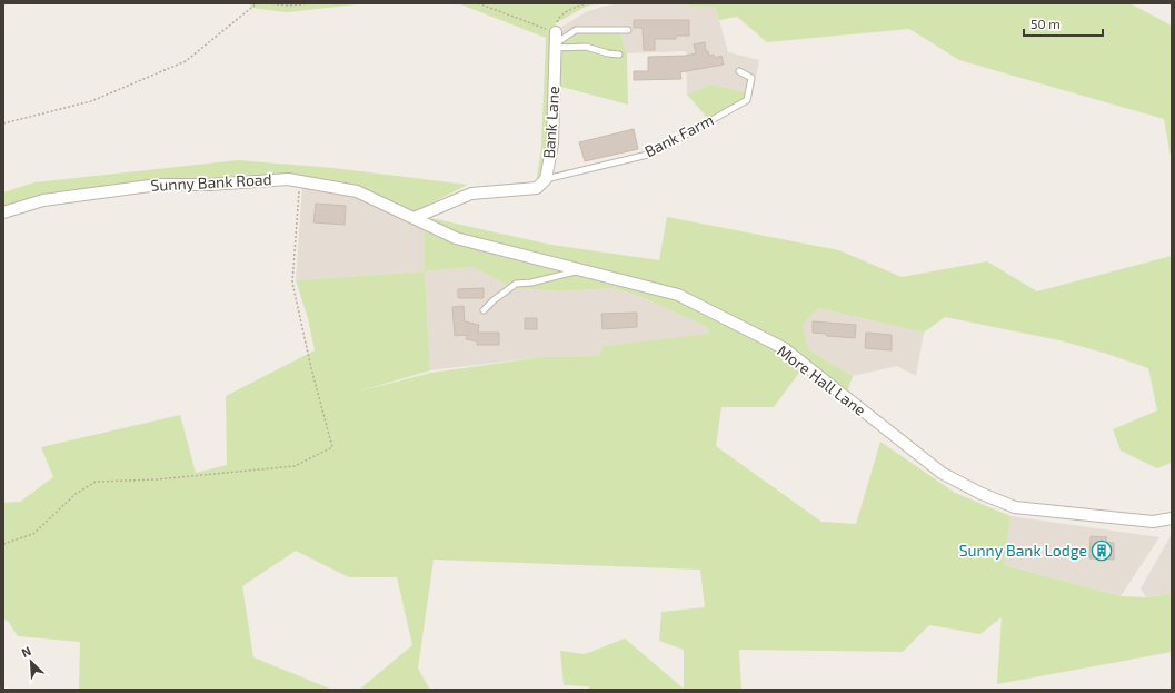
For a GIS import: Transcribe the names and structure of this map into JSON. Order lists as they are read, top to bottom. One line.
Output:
{"streets":{"street":["Bank Lane","Sunny Bank Road","More Hall Lane"],"lane":["Bank Farm"]},"crossings":[["Bank Lane","Bank Farm"],["Bank Lane","Sunny Bank Road"],["Bank Lane","More Hall Lane"],["Sunny Bank Road","More Hall Lane"]],"places":{"building":["Sunny Bank Lodge"]},"scale_bar":"50 m","north":"top left"}
